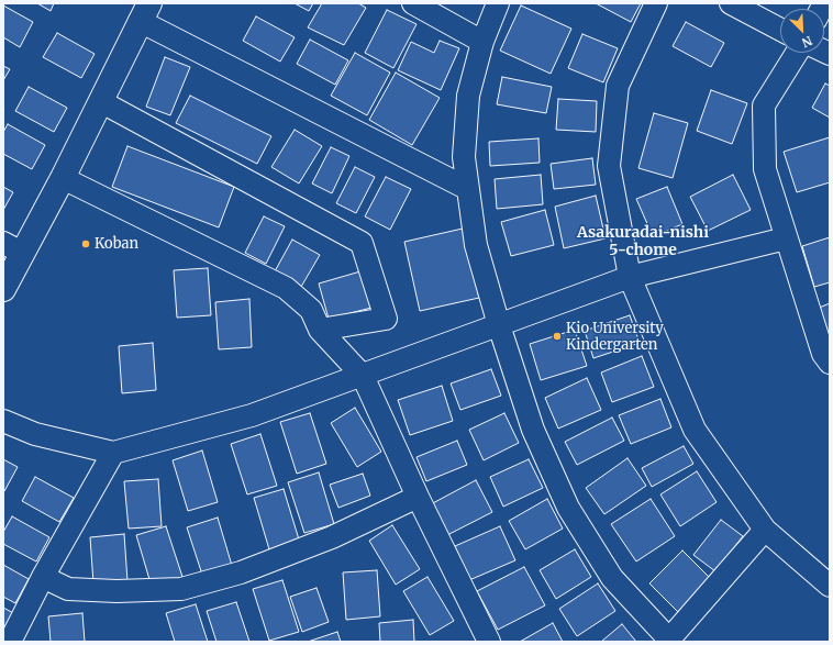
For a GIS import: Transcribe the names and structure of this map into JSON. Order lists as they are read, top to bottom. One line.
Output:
{"districts":["Asakuradai-nishi 5-chome"],"places":["Koban","Kio University Kindergarten"],"north":"bottom right"}
